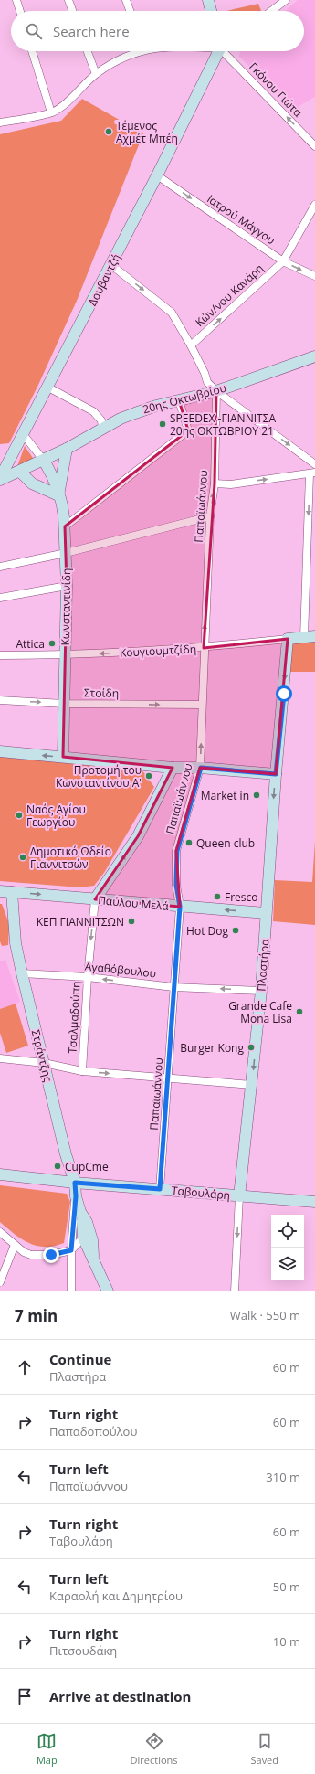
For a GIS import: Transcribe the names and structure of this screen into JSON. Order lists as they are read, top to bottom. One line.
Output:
{"streets":{"street":["Γκόνου Γιώτα","Ιατρού Μάγγου","Δουβαντζή","Κών/νου Κανάρη","20ης Οκτωβρίου","Παπαϊωάννου","Κωνσταντινίδη","Κουγιουμτζίδη","Στοίδη","Παύλου Μελά","Πλαστήρα","Αγαθόβουλου","Τσαλμαδούπη","Στράντζης","Ταβουλάρη"]},"crossings":[["Ιατρού Μάγγου","Δουβαντζή"],["Ιατρού Μάγγου","Κών/νου Κανάρη"],["Δουβαντζή","20ης Οκτωβρίου"],["20ης Οκτωβρίου","Παπαϊωάννου"],["20ης Οκτωβρίου","Κωνσταντινίδη"],["Παπαϊωάννου","Κουγιουμτζίδη"],["Παπαϊωάννου","Στοίδη"],["Παπαϊωάννου","Παύλου Μελά"],["Παπαϊωάννου","Αγαθόβουλου"],["Παπαϊωάννου","Ταβουλάρη"],["Κωνσταντινίδη","Κουγιουμτζίδη"],["Κωνσταντινίδη","Στοίδη"],["Κουγιουμτζίδη","Πλαστήρα"],["Παύλου Μελά","Πλαστήρα"],["Παύλου Μελά","Τσαλμαδούπη"],["Παύλου Μελά","Στράντζης"],["Πλαστήρα","Αγαθόβουλου"],["Πλαστήρα","Ταβουλάρη"],["Αγαθόβουλου","Τσαλμαδούπη"],["Αγαθόβουλου","Στράντζης"],["Στράντζης","Ταβουλάρη"]],"one_way":["Γκόνου Γιώτα","Ιατρού Μάγγου","Κών/νου Κανάρη","Κουγιουμτζίδη","Πλαστήρα","Αγαθόβουλου","Τσαλμαδούπη"],"places":["Τέμενος Αχμέτ Μπέη","SPEEDEX -ΓΙΑΝΝΙΤΣΑ 20ης ΟΚΤΩΒΡΙΟΥ 21","Attica","Προτομή του Κωνσταντίνου Α'","Market in","Ναός Αγίου Γεωργίου","Queen club","Δημοτικό Ωδείο Γιαννιτσών","Fresco","ΚΕΠ ΓΙΑΝΝΙΤΣΩΝ","Hot Dog","Grande Cafe Mona Lisa","Burger Kong","CupCme"],"page":{"search":"Search here","heading":["7 min","Walk · 550 m"],"list":[["Continue","Πλαστήρα","60 m"],["Turn right","Παπαδοπούλου","60 m"],["Turn left","Παπαϊωάννου","310 m"],["Turn right","Ταβουλάρη","60 m"],["Turn left","Καραολή και Δημητρίου","50 m"],["Turn right","Πιτσουδάκη","10 m"],"Arrive at destination"],"nav":["Map","Directions","Saved"]}}
